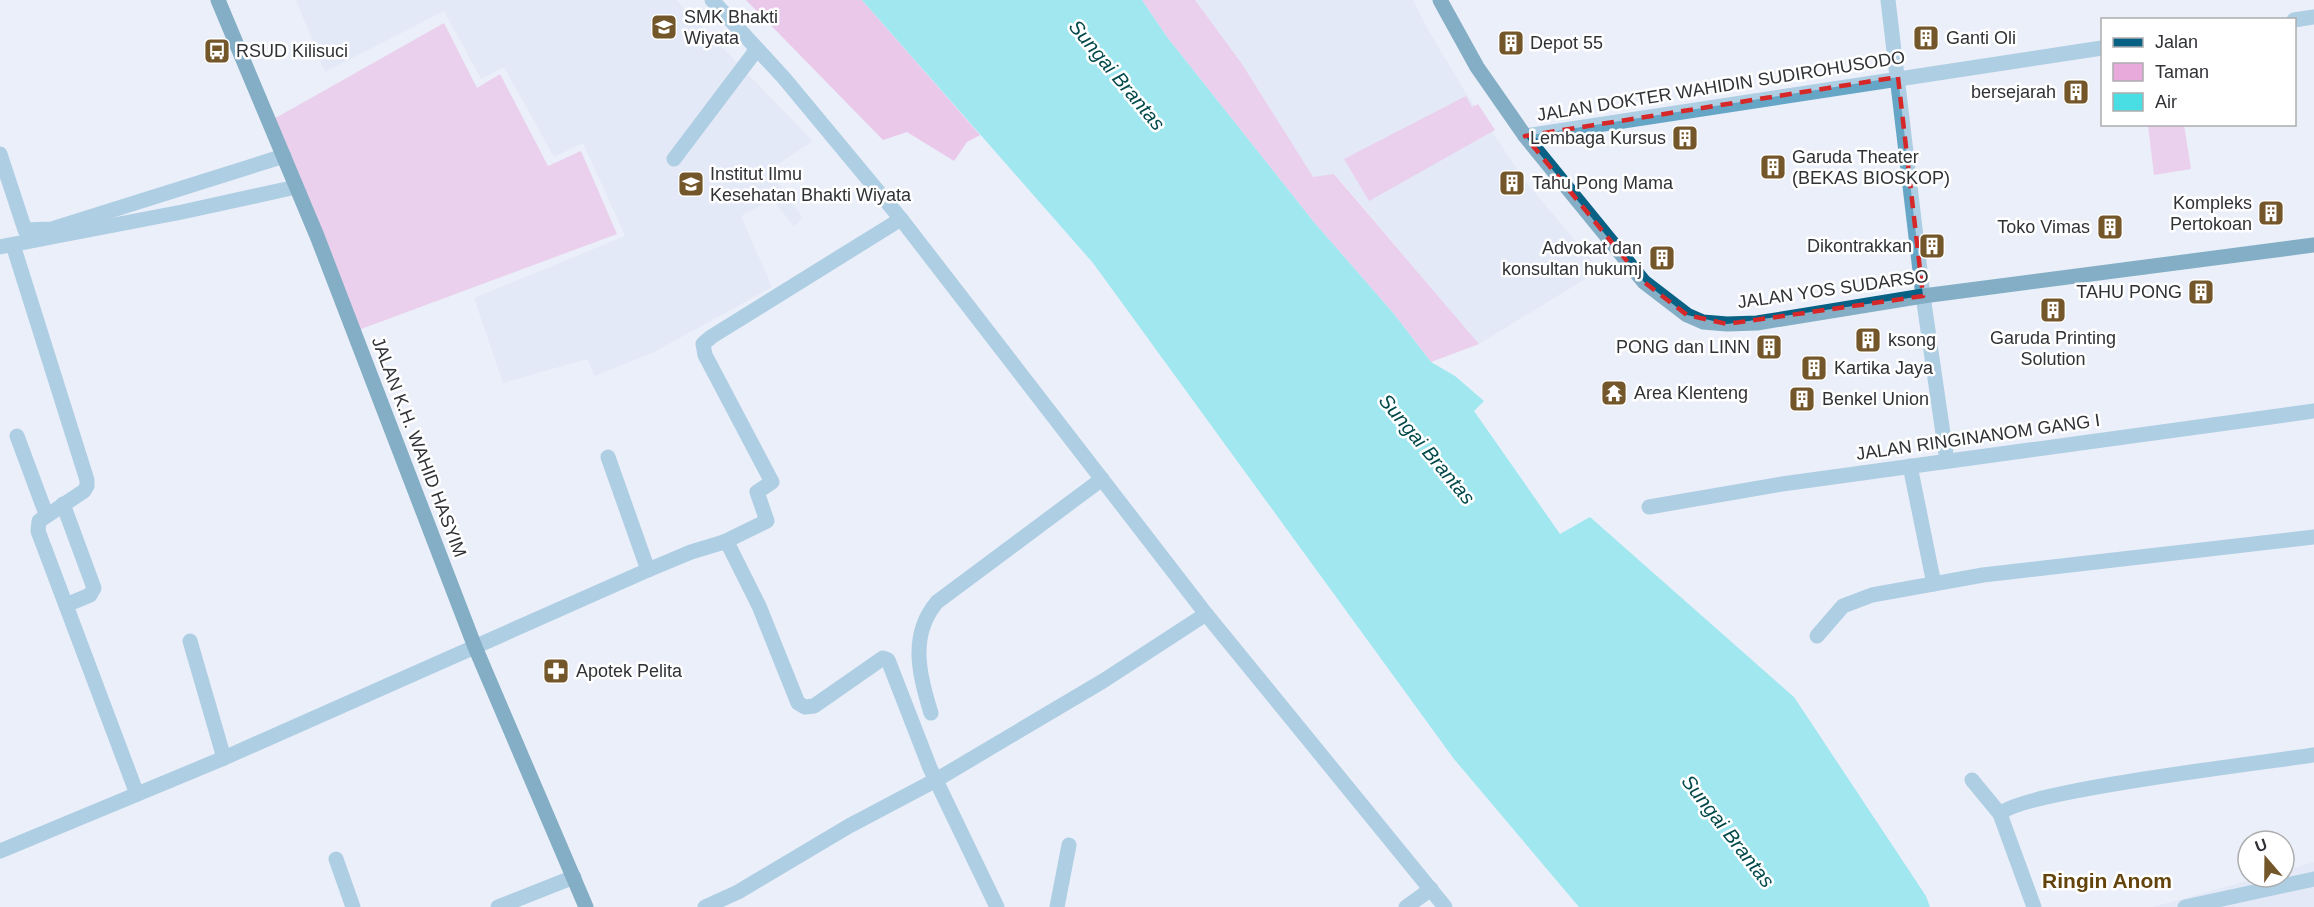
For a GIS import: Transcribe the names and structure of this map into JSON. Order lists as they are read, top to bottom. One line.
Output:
{"streets":{"main road":["JALAN YOS SUDARSO","JALAN K.H. WAHID HASYIM"],"street":["JALAN DOKTER WAHIDIN SUDIROHUSODO","JALAN RINGINANOM GANG I"]},"crossings":[["JALAN DOKTER WAHIDIN SUDIROHUSODO","JALAN YOS SUDARSO"]],"districts":["Ringin Anom"],"water":["Sungai Brantas"],"places":{"school or university":["SMK Bhakti Wiyata","Institut Ilmu Kesehatan Bhakti Wiyata"],"building":["Ganti Oli","Depot 55","bersejarah","Lembaga Kursus","Garuda Theater (BEKAS BIOSKOP)","Tahu Pong Mama","Kompleks Pertokoan","Toko Vimas","Dikontrakkan","Advokat dan konsultan hukumj","TAHU PONG","Garuda Printing Solution","ksong","PONG dan LINN","Kartika Jaya","Benkel Union"],"bus stop":["RSUD Kilisuci"],"temple":["Area Klenteng"],"pharmacy":["Apotek Pelita"]},"legend":["Jalan","Taman","Air"],"north":"top"}
